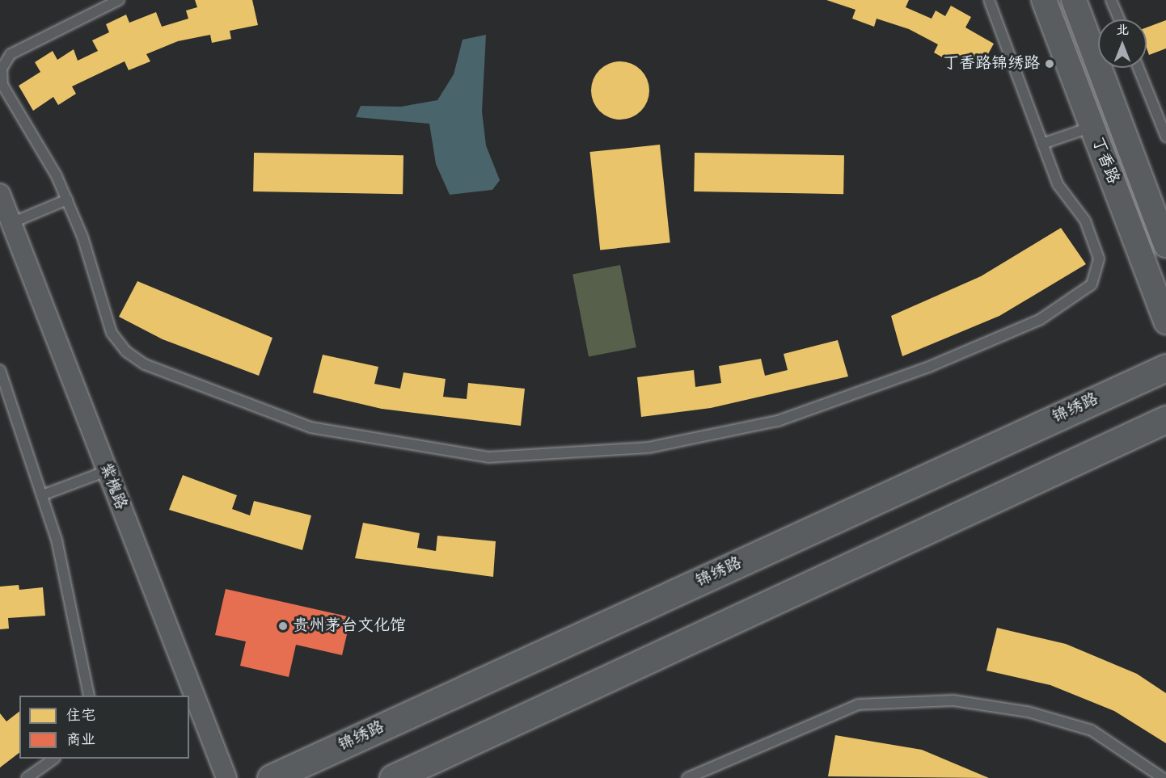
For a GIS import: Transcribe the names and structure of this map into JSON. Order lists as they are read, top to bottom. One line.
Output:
{"streets":{"main road":["锦绣路"],"street":["丁香路","紫槐路"]},"places":["丁香路锦绣路","贵州茅台文化馆"],"legend":["住宅","商业"],"north":"top"}
